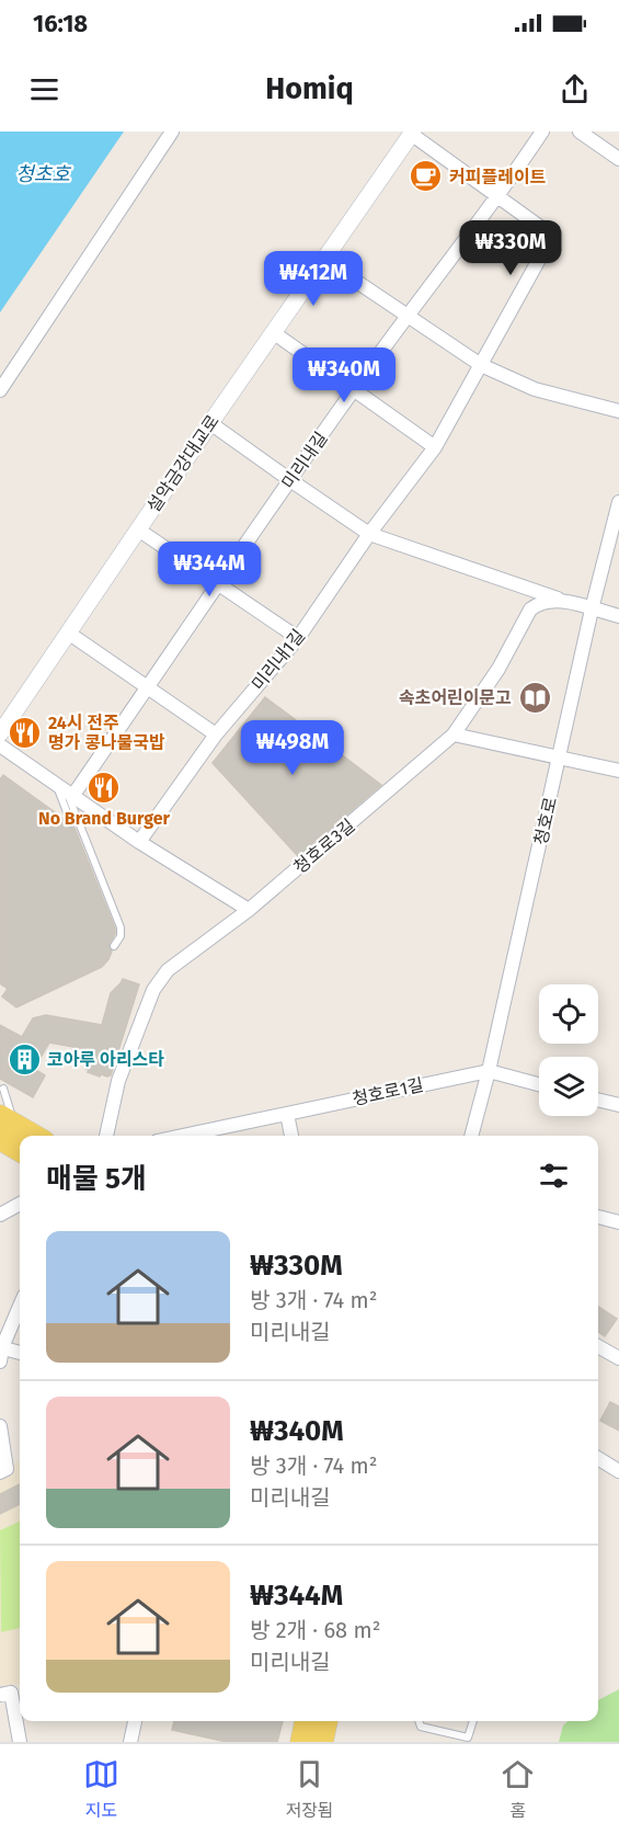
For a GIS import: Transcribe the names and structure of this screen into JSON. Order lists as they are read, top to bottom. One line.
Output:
{"streets":{"street":["미리내길","설악금강대교로","미리내1길","청호로","청호로3길","청호로1길"]},"crossings":[["미리내길","미리내1길"],["청호로","청호로3길"],["청호로","청호로1길"]],"water":["청초호"],"places":{"cafe":["커피플레이트"],"library":["속초어린이문고"],"restaurant":["24시 전주 명가 콩나물국밥","No Brand Burger"],"building":["코아루 아리스타"]},"page":{"status":"16:18","header":"Homiq","price":["₩330M","₩412M","₩340M","₩344M","₩498M"],"heading":"매물 5개","list":[{"name":"₩330M","note":"방 3개 · 74 m² · 미리내길"},{"name":"₩340M","note":"방 3개 · 74 m² · 미리내길"},{"name":"₩344M","note":"방 2개 · 68 m² · 미리내길"}],"tabs":["지도","저장됨","홈"]}}
